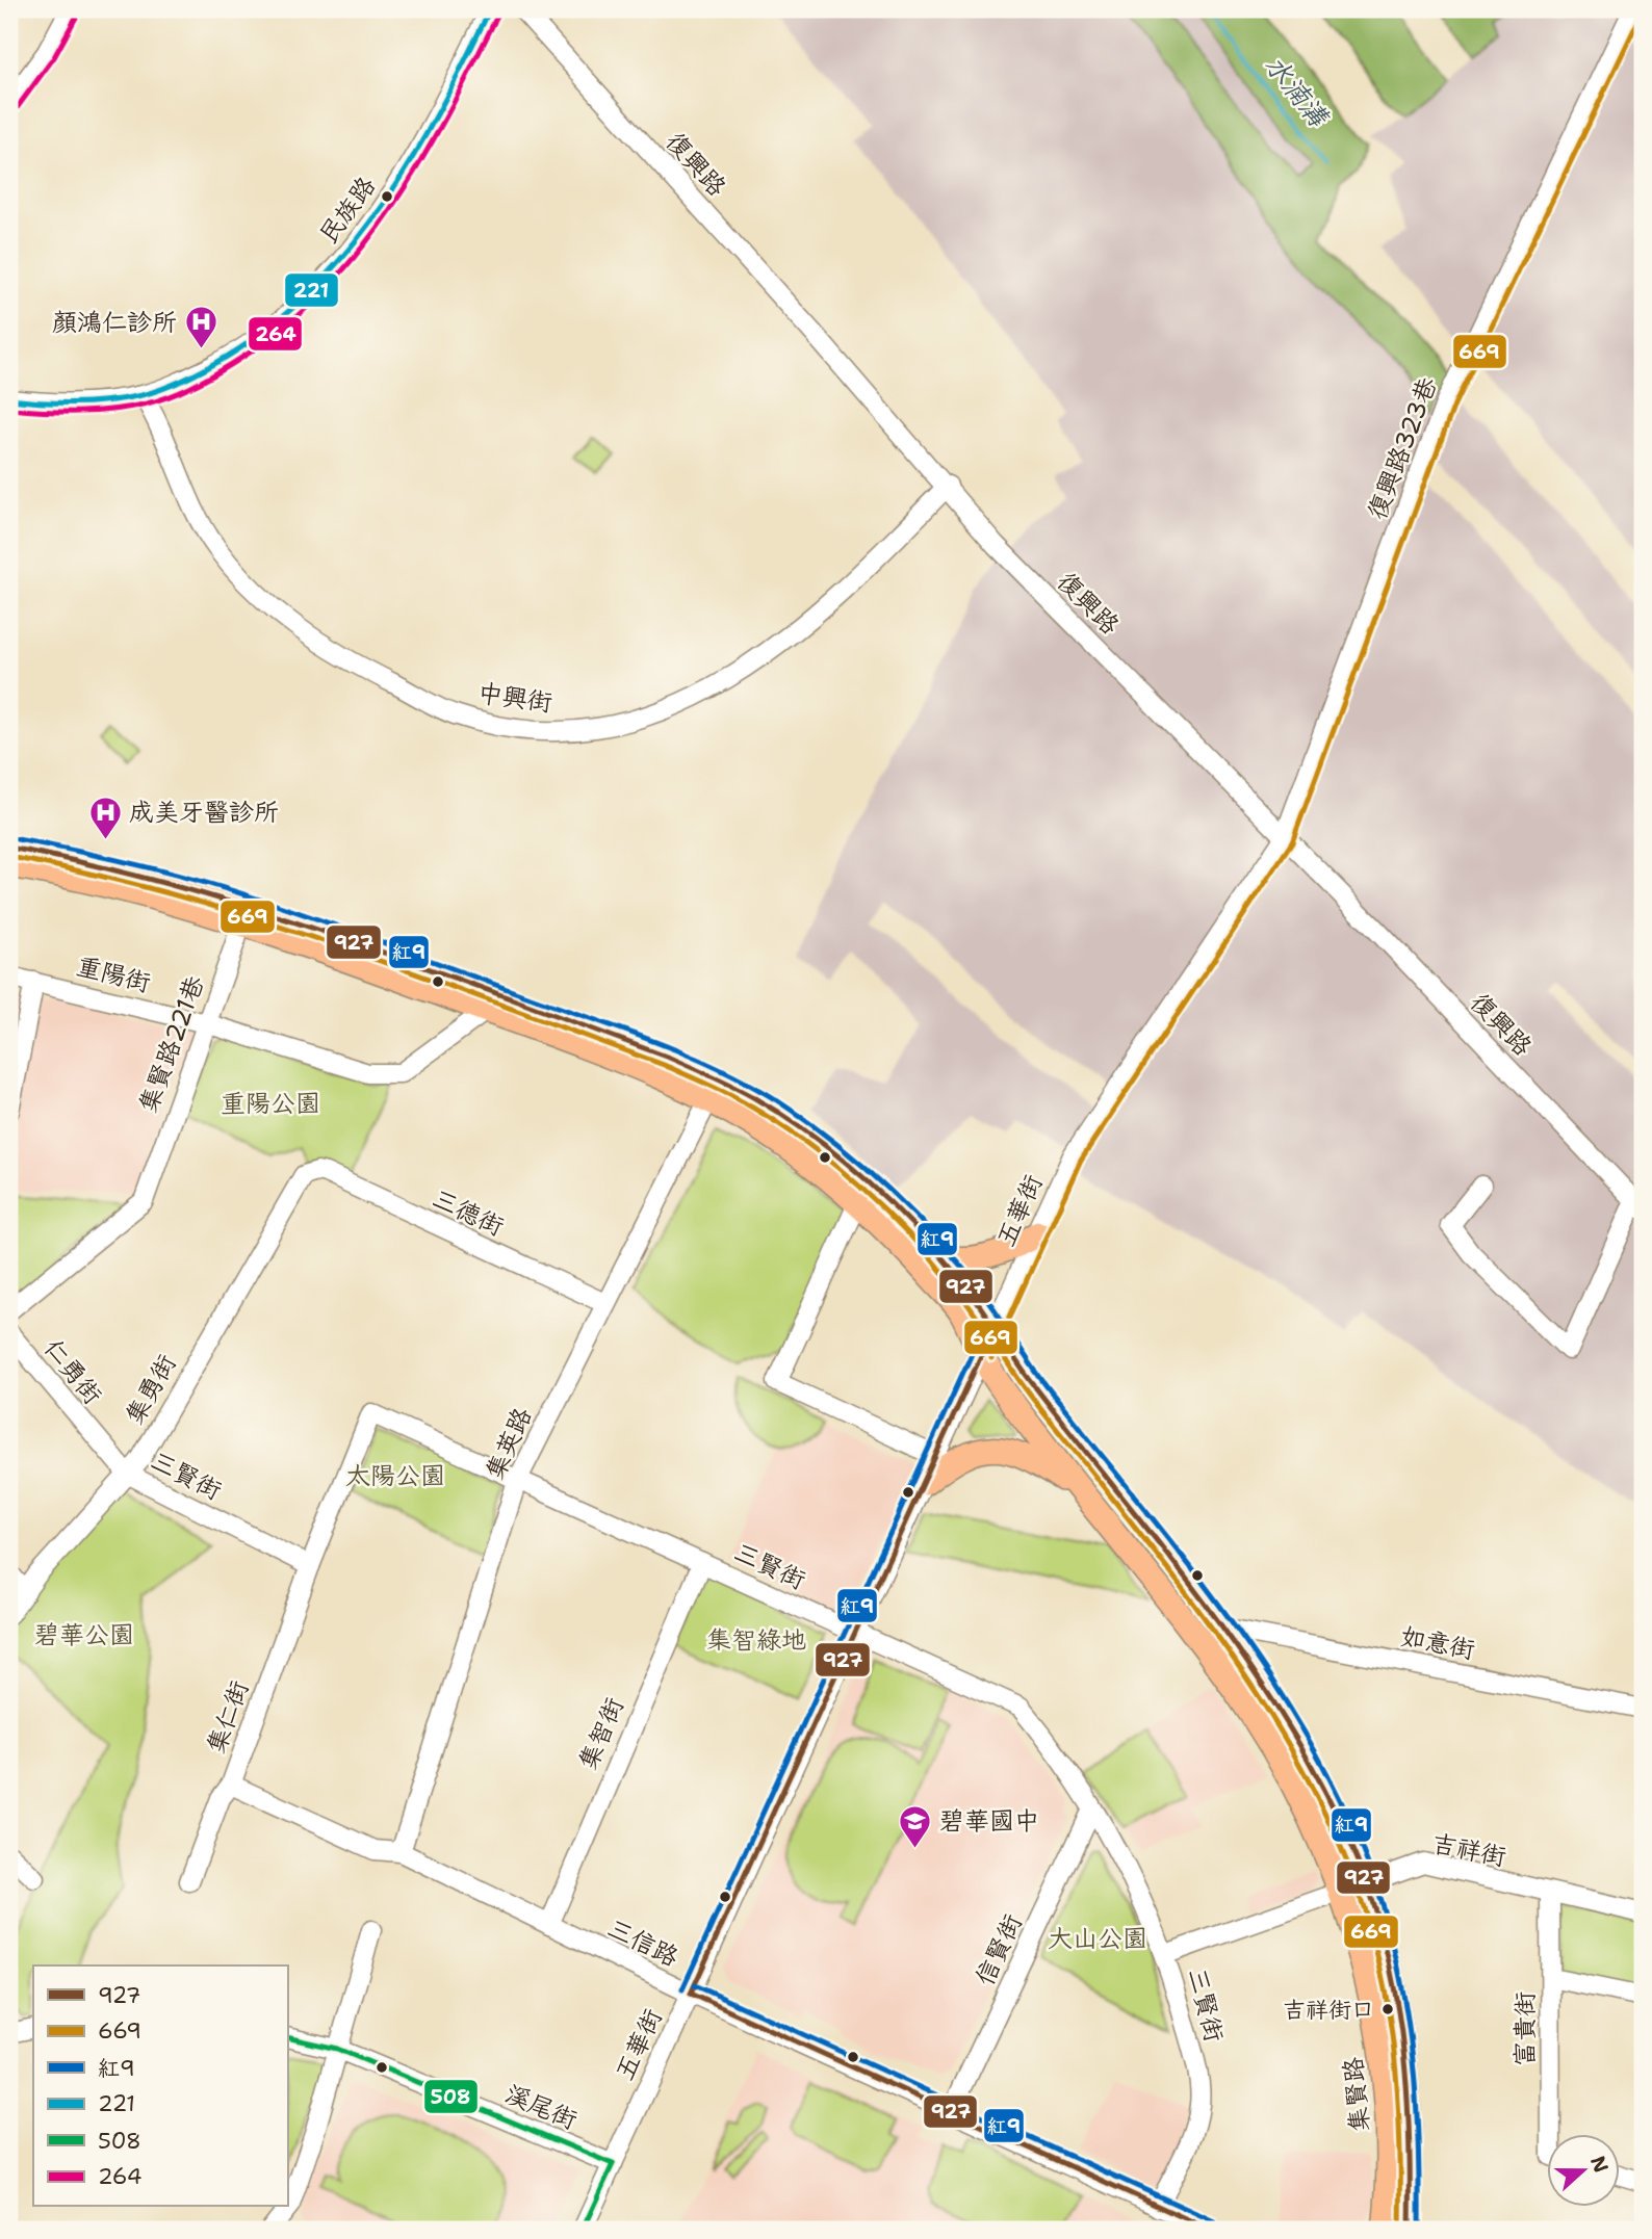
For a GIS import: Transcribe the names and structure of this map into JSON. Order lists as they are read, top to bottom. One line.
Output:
{"streets":{"main road":["集賢路"],"street":["復興路","民族路","復興路323巷","中興街","重陽街","集賢路221巷","五華街","三德街","仁勇街","集勇街","集英路","三賢街","如意街","集仁街","集智街","吉祥街","三信路","信賢街","富貴街","溪尾街"]},"crossings":[["復興路","復興路323巷"],["復興路","中興街"],["復興路","五華街"],["民族路","中興街"],["復興路323巷","五華街"],["重陽街","集賢路221巷"],["重陽街","集賢路"],["集賢路221巷","集賢路"],["五華街","三賢街"],["五華街","三信路"],["五華街","集賢路"],["五華街","溪尾街"],["三德街","集勇街"],["三德街","集英路"],["仁勇街","集勇街"],["仁勇街","三賢街"],["集勇街","三賢街"],["集英路","三賢街"],["集英路","三信路"],["集英路","集賢路"],["三賢街","集仁街"],["三賢街","集智街"],["三賢街","吉祥街"],["三賢街","三信路"],["三賢街","信賢街"],["如意街","集賢路"],["集仁街","三信路"],["集智街","三信路"],["吉祥街","富貴街"],["吉祥街","集賢路"],["三信路","信賢街"]],"water":["水湳溝"],"parks":["重陽公園","太陽公園","碧華公園","集智綠地","大山公園"],"places":{"hospital":["顏鴻仁診所","成美牙醫診所"],"school or university":["碧華國中"],"other":["吉祥街口"]},"lines":["transit line 221","transit line 669","transit line 264","transit line 紅9","transit line 927","transit line 508"],"legend":["927","669","紅9","221","508","264"],"north":"right"}
